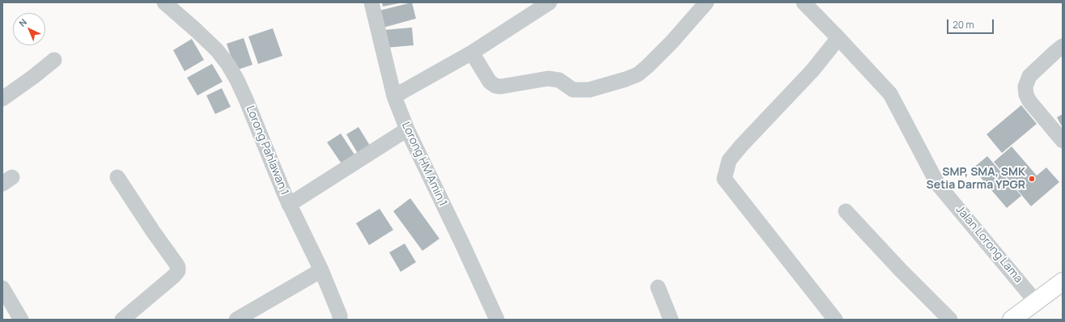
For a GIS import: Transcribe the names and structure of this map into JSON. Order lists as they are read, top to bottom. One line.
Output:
{"streets":{"street":["Lorong Pahlawan 1","Lorong HM Amin 1","Jalan Lorong Lama"]},"places":["SMP, SMA, SMK Setia Darma YPGR"],"scale_bar":"20 m","north":"top left"}
